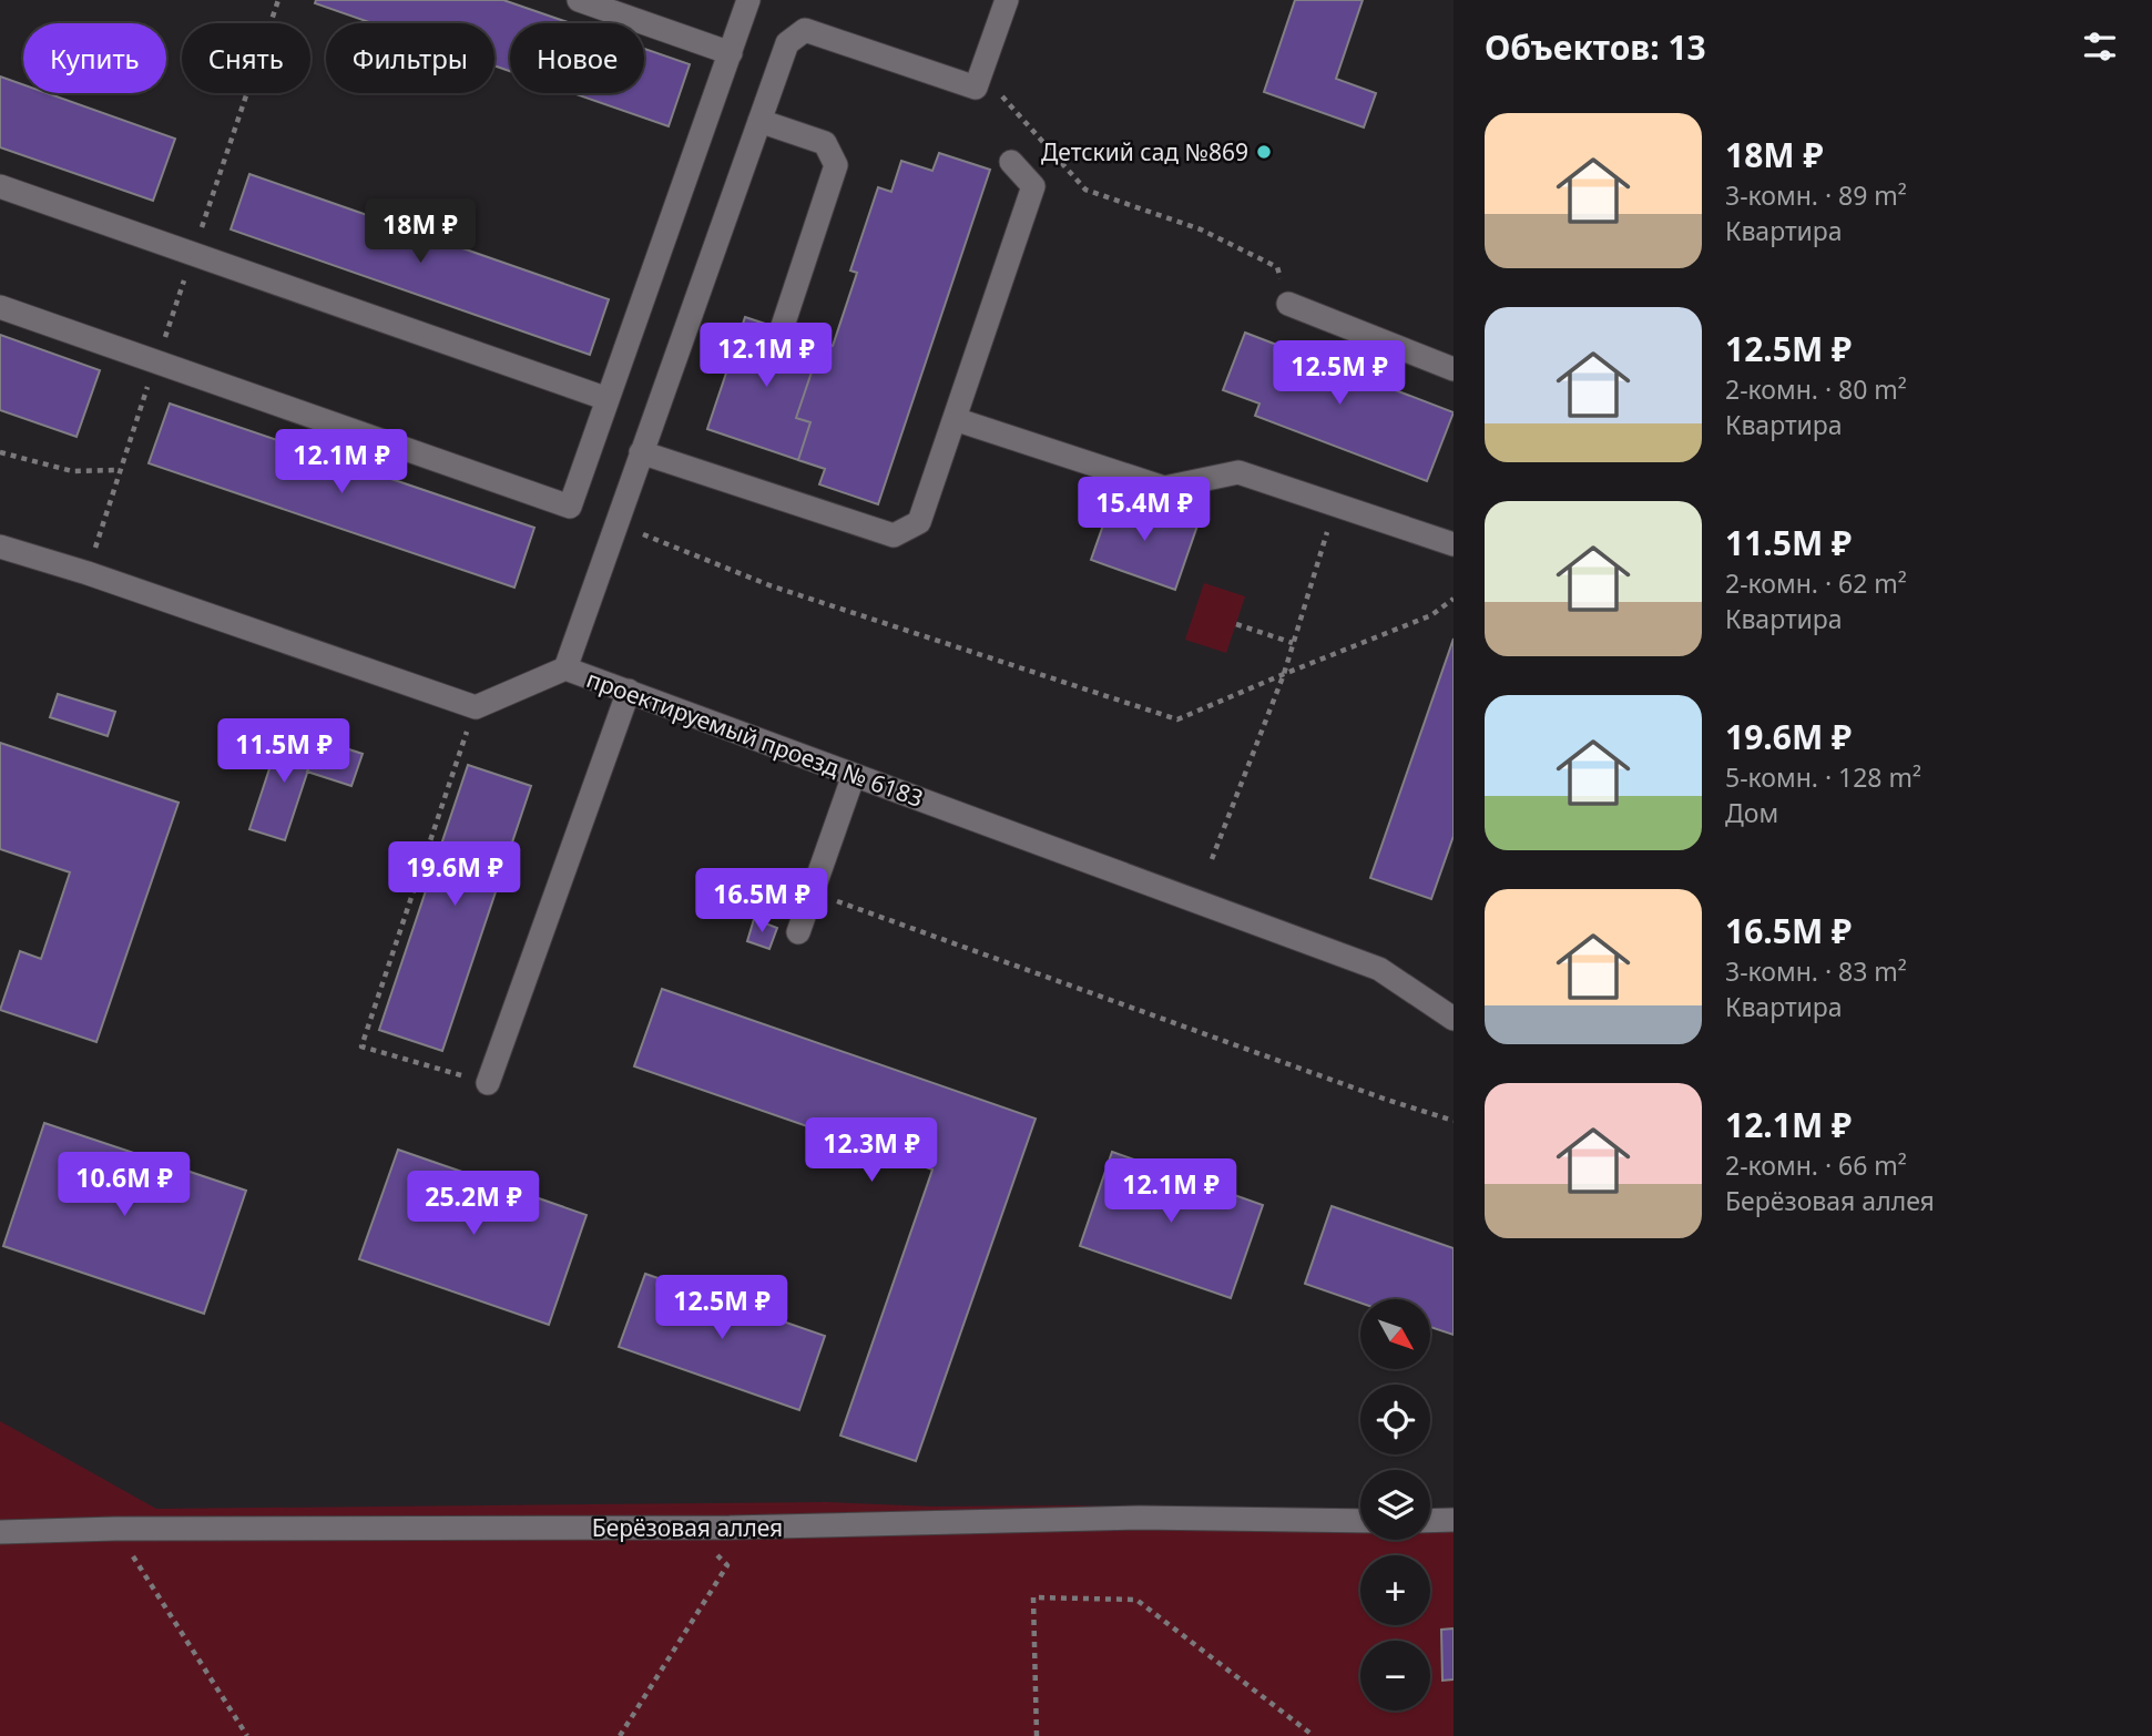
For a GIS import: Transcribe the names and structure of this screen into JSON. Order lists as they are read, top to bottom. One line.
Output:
{"streets":{"street":["проектируемый проезд № 6183","Берёзовая аллея"]},"places":["Детский сад №869"],"north":"bottom right","page":{"heading":"Объектов: 13","chip":["Купить","Снять","Фильтры","Новое"],"list":[{"name":"18M ₽","note":"3-комн. · 89 m² · Квартира"},{"name":"12.5M ₽","note":"2-комн. · 80 m² · Квартира"},{"name":"11.5M ₽","note":"2-комн. · 62 m² · Квартира"},{"name":"19.6M ₽","note":"5-комн. · 128 m² · Дом"},{"name":"16.5M ₽","note":"3-комн. · 83 m² · Квартира"},{"name":"12.1M ₽","note":"2-комн. · 66 m² · Берёзовая аллея"}],"price":["18M ₽","12.1M ₽","12.5M ₽","12.1M ₽","15.4M ₽","11.5M ₽","19.6M ₽","16.5M ₽","12.3M ₽","10.6M ₽","12.1M ₽","25.2M ₽","12.5M ₽"],"map_buttons":["+","−"]}}
